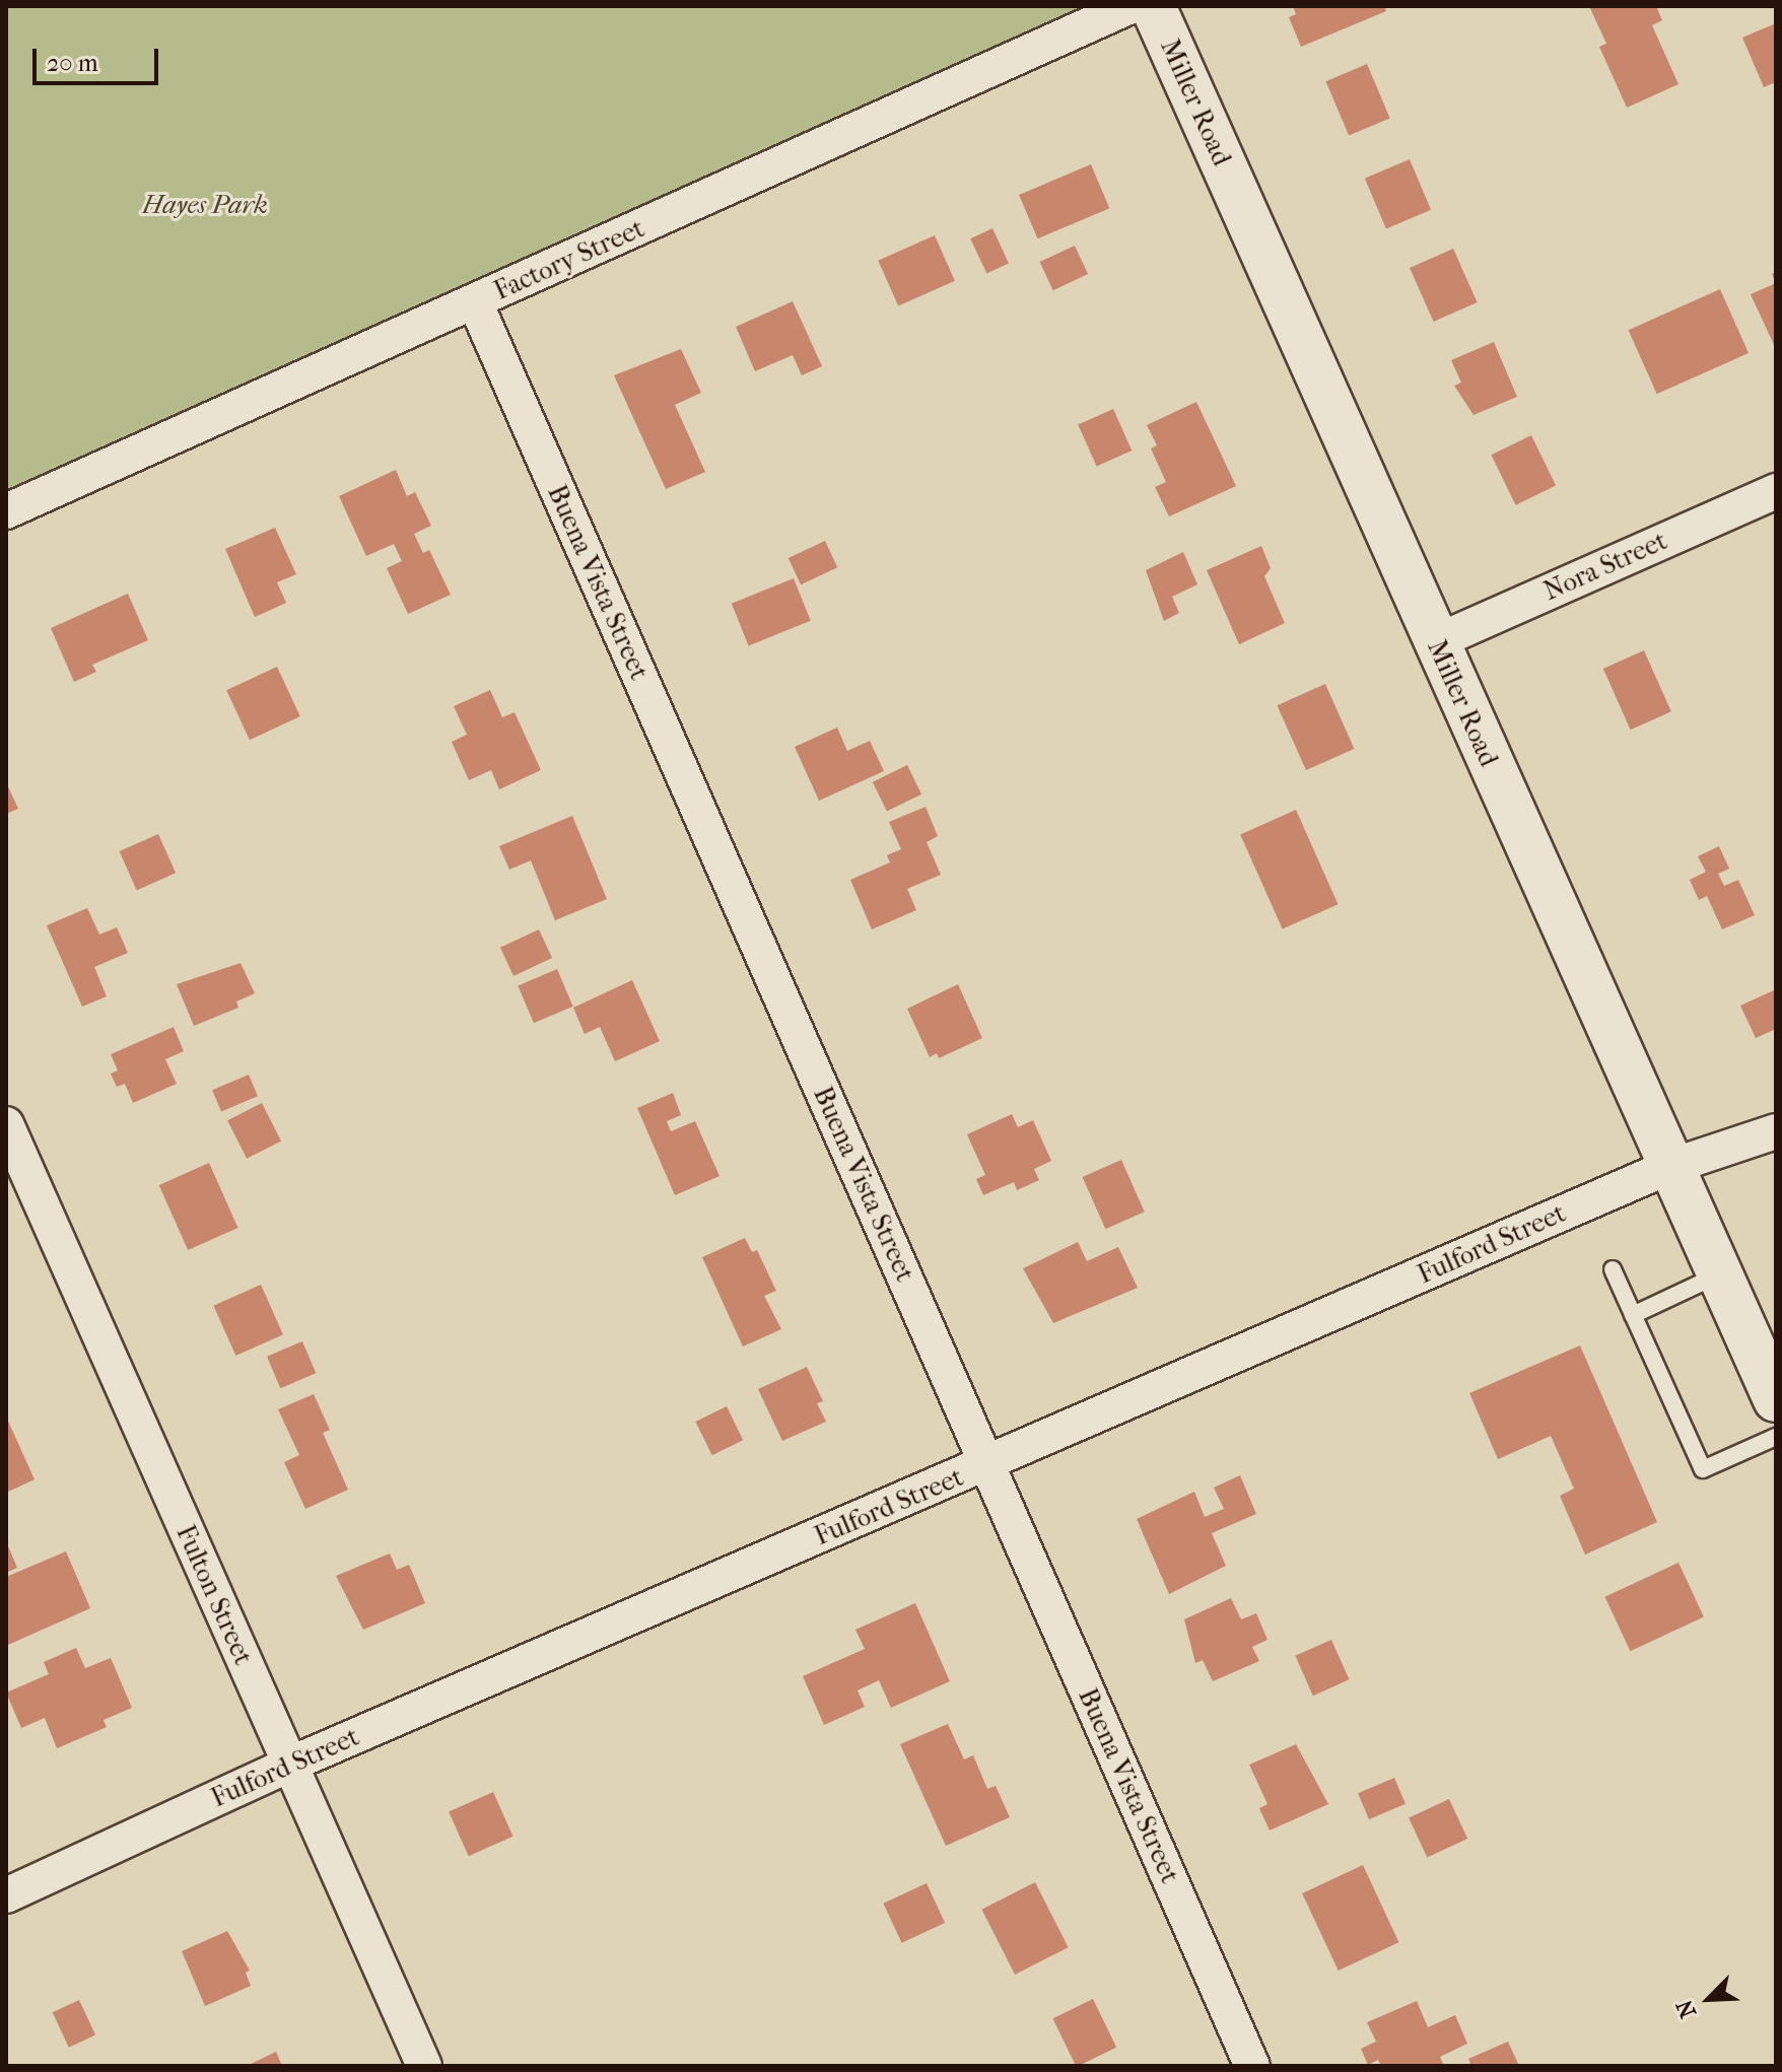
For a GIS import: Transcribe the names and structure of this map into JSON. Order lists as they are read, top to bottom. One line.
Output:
{"streets":{"street":["Miller Road","Factory Street","Nora Street","Buena Vista Street","Fulford Street","Fulton Street"]},"crossings":[["Miller Road","Nora Street"],["Miller Road","Fulford Street"],["Factory Street","Buena Vista Street"],["Buena Vista Street","Fulford Street"],["Fulford Street","Fulton Street"]],"parks":["Hayes Park"],"scale_bar":"20 m","north":"bottom left"}
